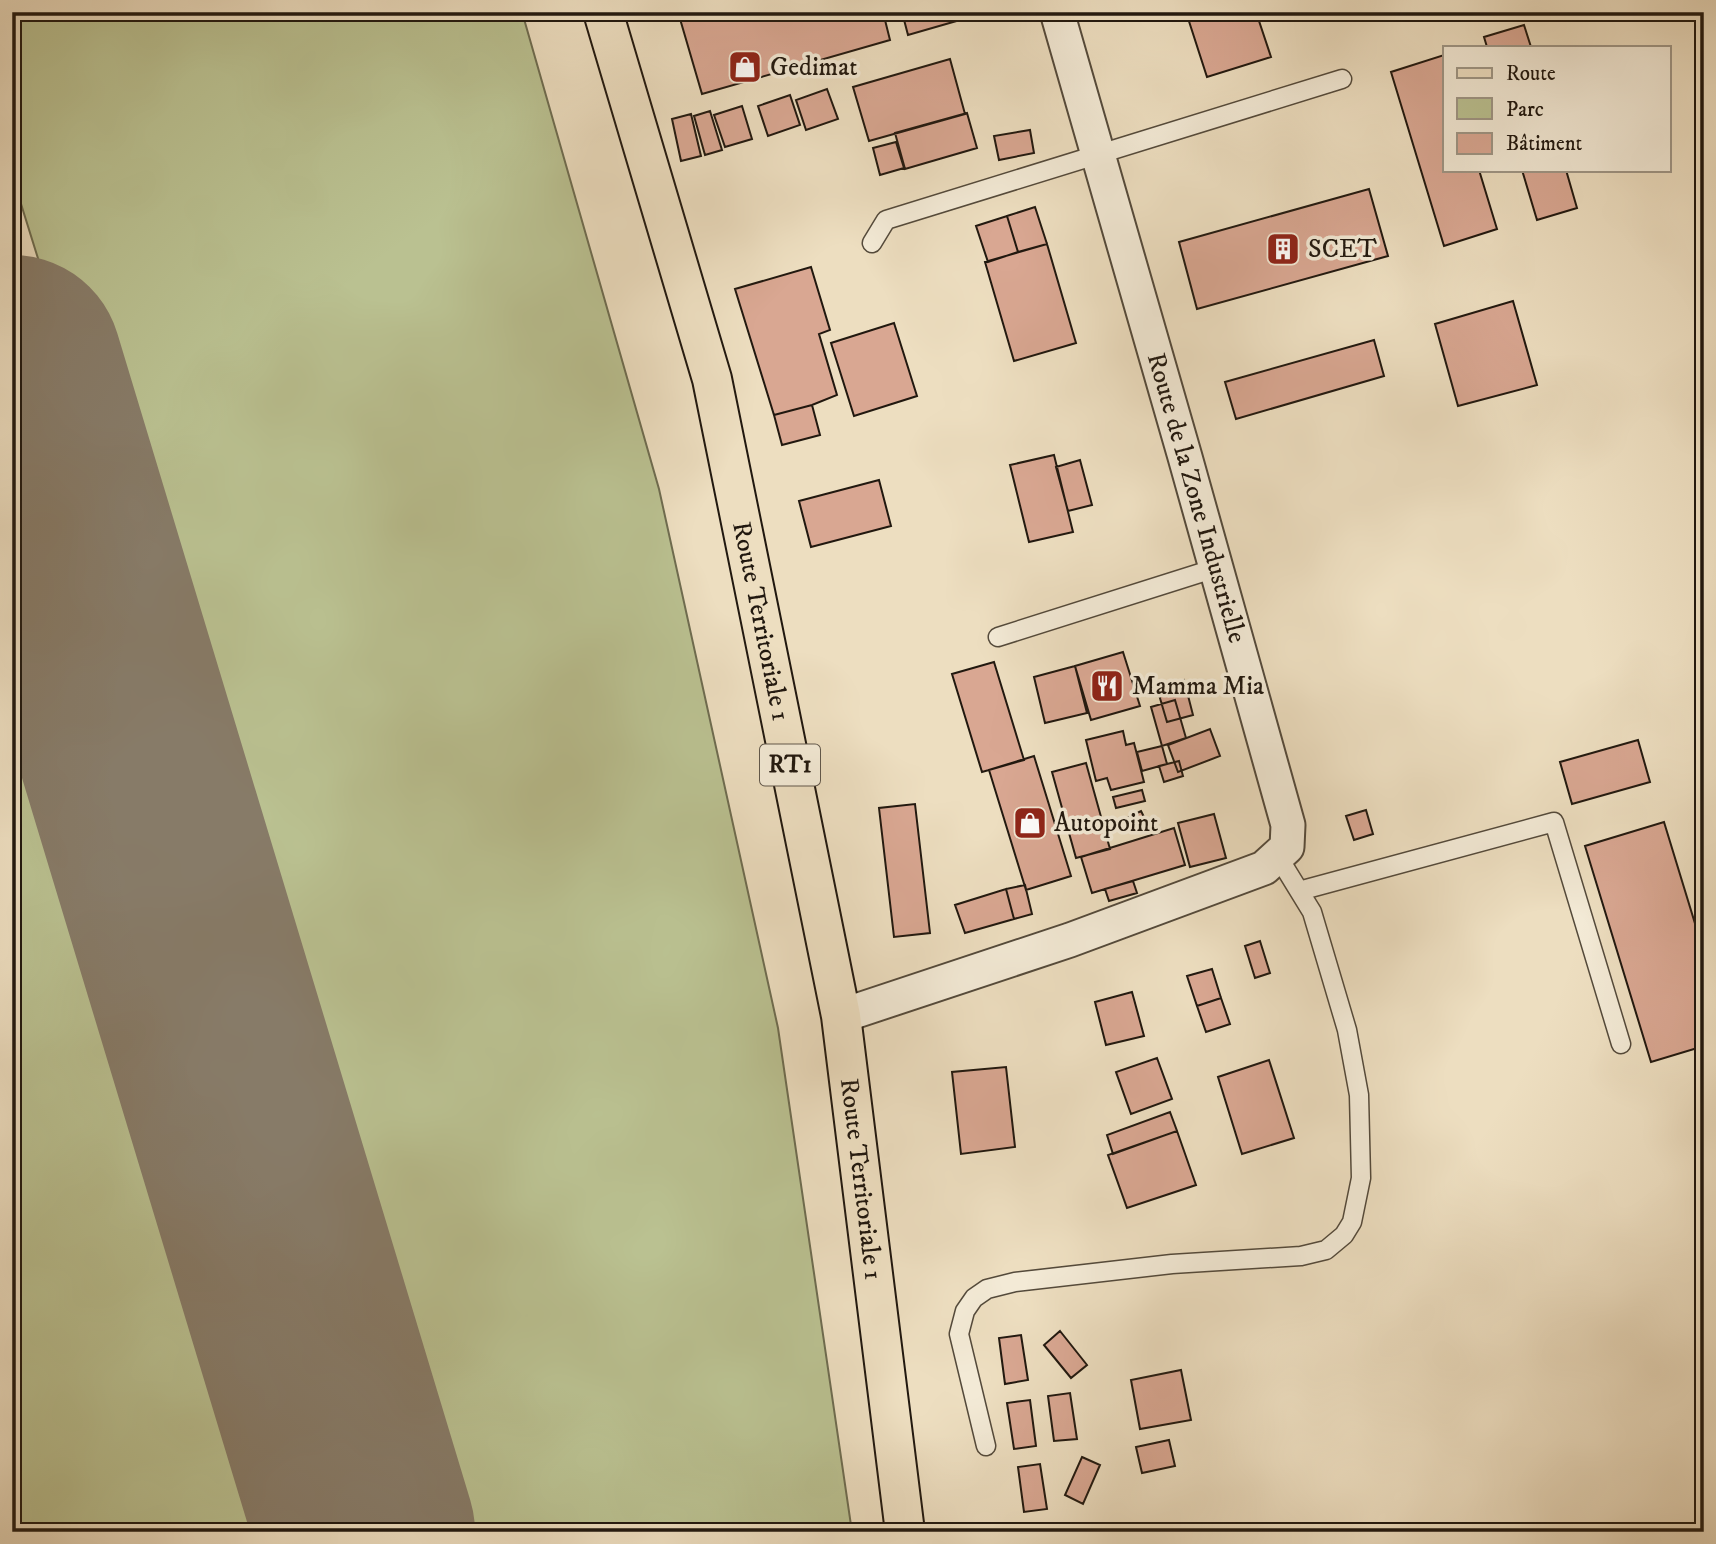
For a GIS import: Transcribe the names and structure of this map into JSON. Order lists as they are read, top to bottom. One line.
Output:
{"streets":{"main road":["Route Territoriale 1","RT1"],"street":["Route de la Zone Industrielle"]},"places":{"shop":["Gedimat","Autopoint"],"building":["SCET"],"restaurant":["Mamma Mia"]},"legend":["Route","Parc","Bâtiment"]}
